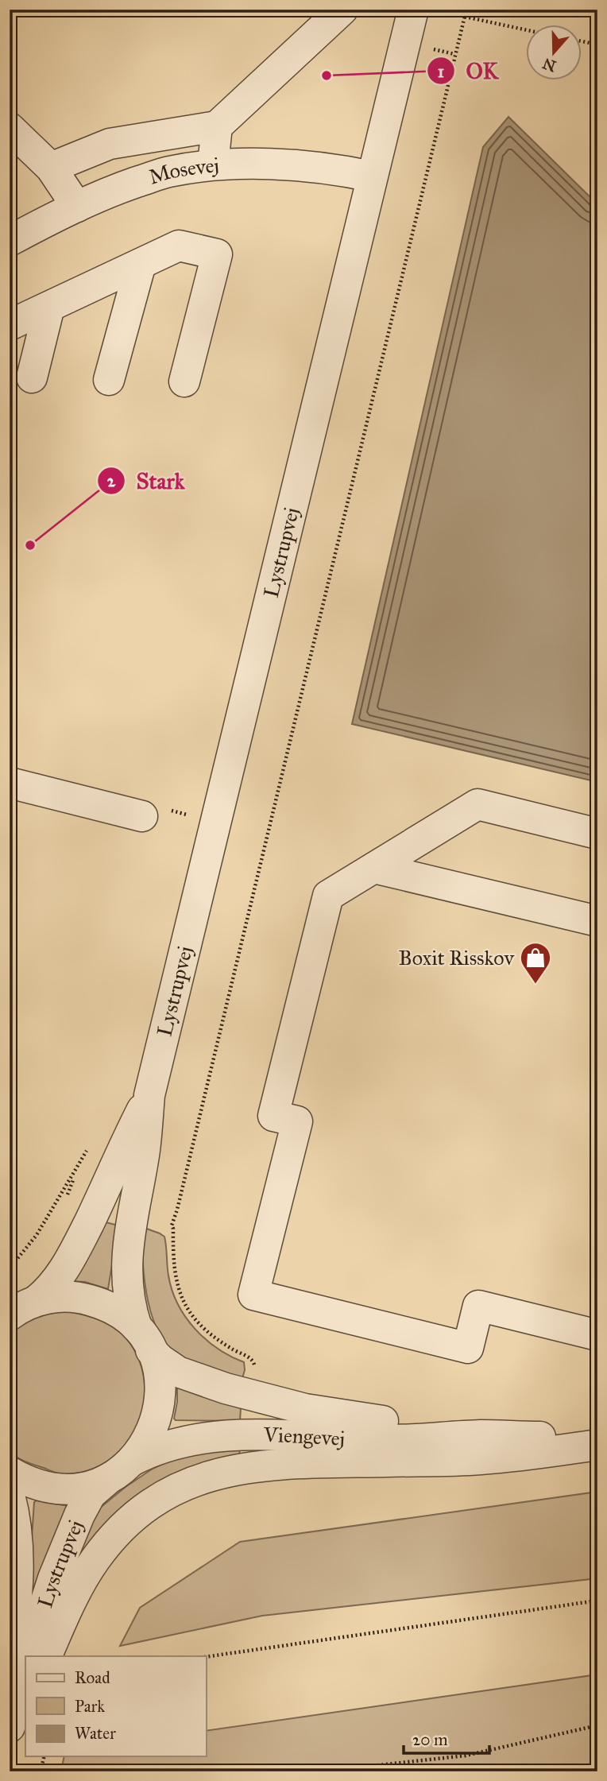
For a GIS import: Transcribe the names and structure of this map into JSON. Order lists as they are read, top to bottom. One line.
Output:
{"streets":{"street":["Mosevej","Lystrupvej","Viengevej"]},"crossings":[["Mosevej","Lystrupvej"],["Lystrupvej","Viengevej"]],"places":{"other":["OK","Stark"],"shop":["Boxit Risskov"]},"legend":["Road","Park","Water"],"scale_bar":"20 m","north":"bottom"}
